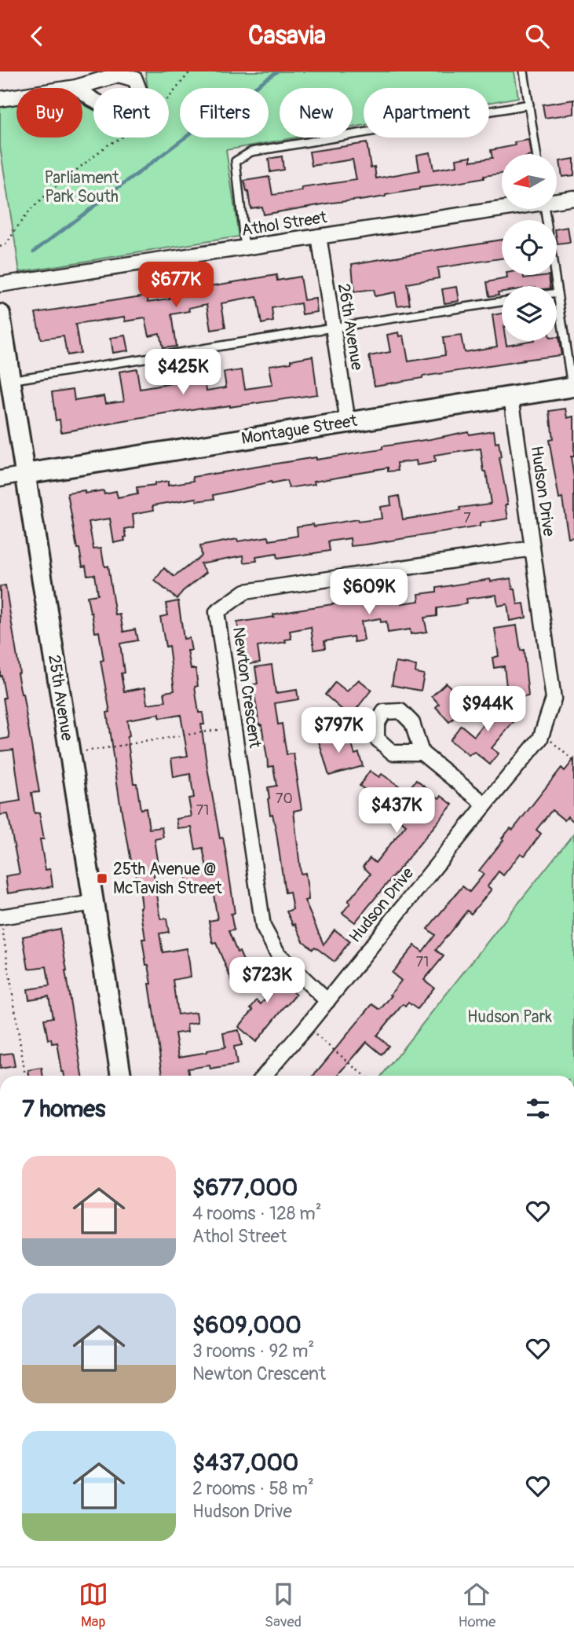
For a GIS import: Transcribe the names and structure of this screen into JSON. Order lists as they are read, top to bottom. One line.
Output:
{"streets":{"street":["Athol Street","26th Avenue","Montague Street","Hudson Drive","Newton Crescent","25th Avenue"]},"crossings":[["Athol Street","26th Avenue"],["26th Avenue","Montague Street"],["Montague Street","Hudson Drive"],["Montague Street","25th Avenue"],["Hudson Drive","Newton Crescent"]],"parks":["Parliament Park South","Hudson Park"],"places":{"transit":["25th Avenue @ McTavish Street"]},"house_numbers":["7","70","71","71"],"north":"left","page":{"header":"Casavia","chip":["Buy","Rent","Filters","New","Apartment"],"price":["$677K","$425K","$609K","$944K","$797K","$437K","$723K"],"heading":"7 homes","list":[{"name":"$677,000","note":"4 rooms · 128 m² · Athol Street"},{"name":"$609,000","note":"3 rooms · 92 m² · Newton Crescent"},{"name":"$437,000","note":"2 rooms · 58 m² · Hudson Drive"}],"tabs":["Map","Saved","Home"]}}
